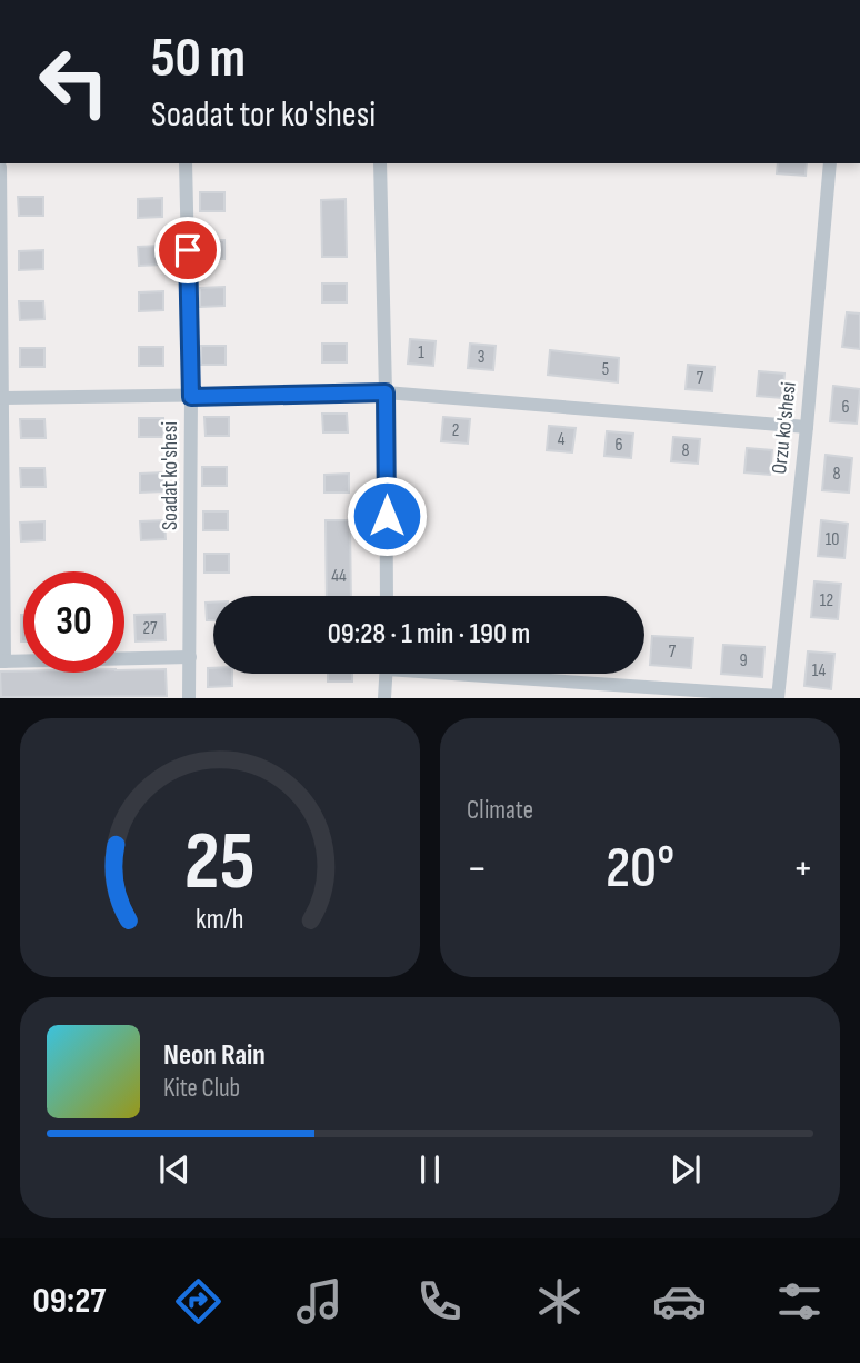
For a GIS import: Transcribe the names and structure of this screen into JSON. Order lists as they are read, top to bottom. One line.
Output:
{"streets":{"street":["Orzu ko'shesi","Soadat ko'shesi"]},"house_numbers":["1","3","5","7","6","2","4","6","8","8","10","44","12","27","7","9","14"],"page":{"turn":["50 m","Soadat tor ko'shesi"],"limit":"30","trip":"09:28 · 1 min · 190 m","tile":"Climate","heat":["−","20°","+"],"song":["Neon Rain","Kite Club"],"tabs":"09:27","gauge":["25","km/h"]}}
